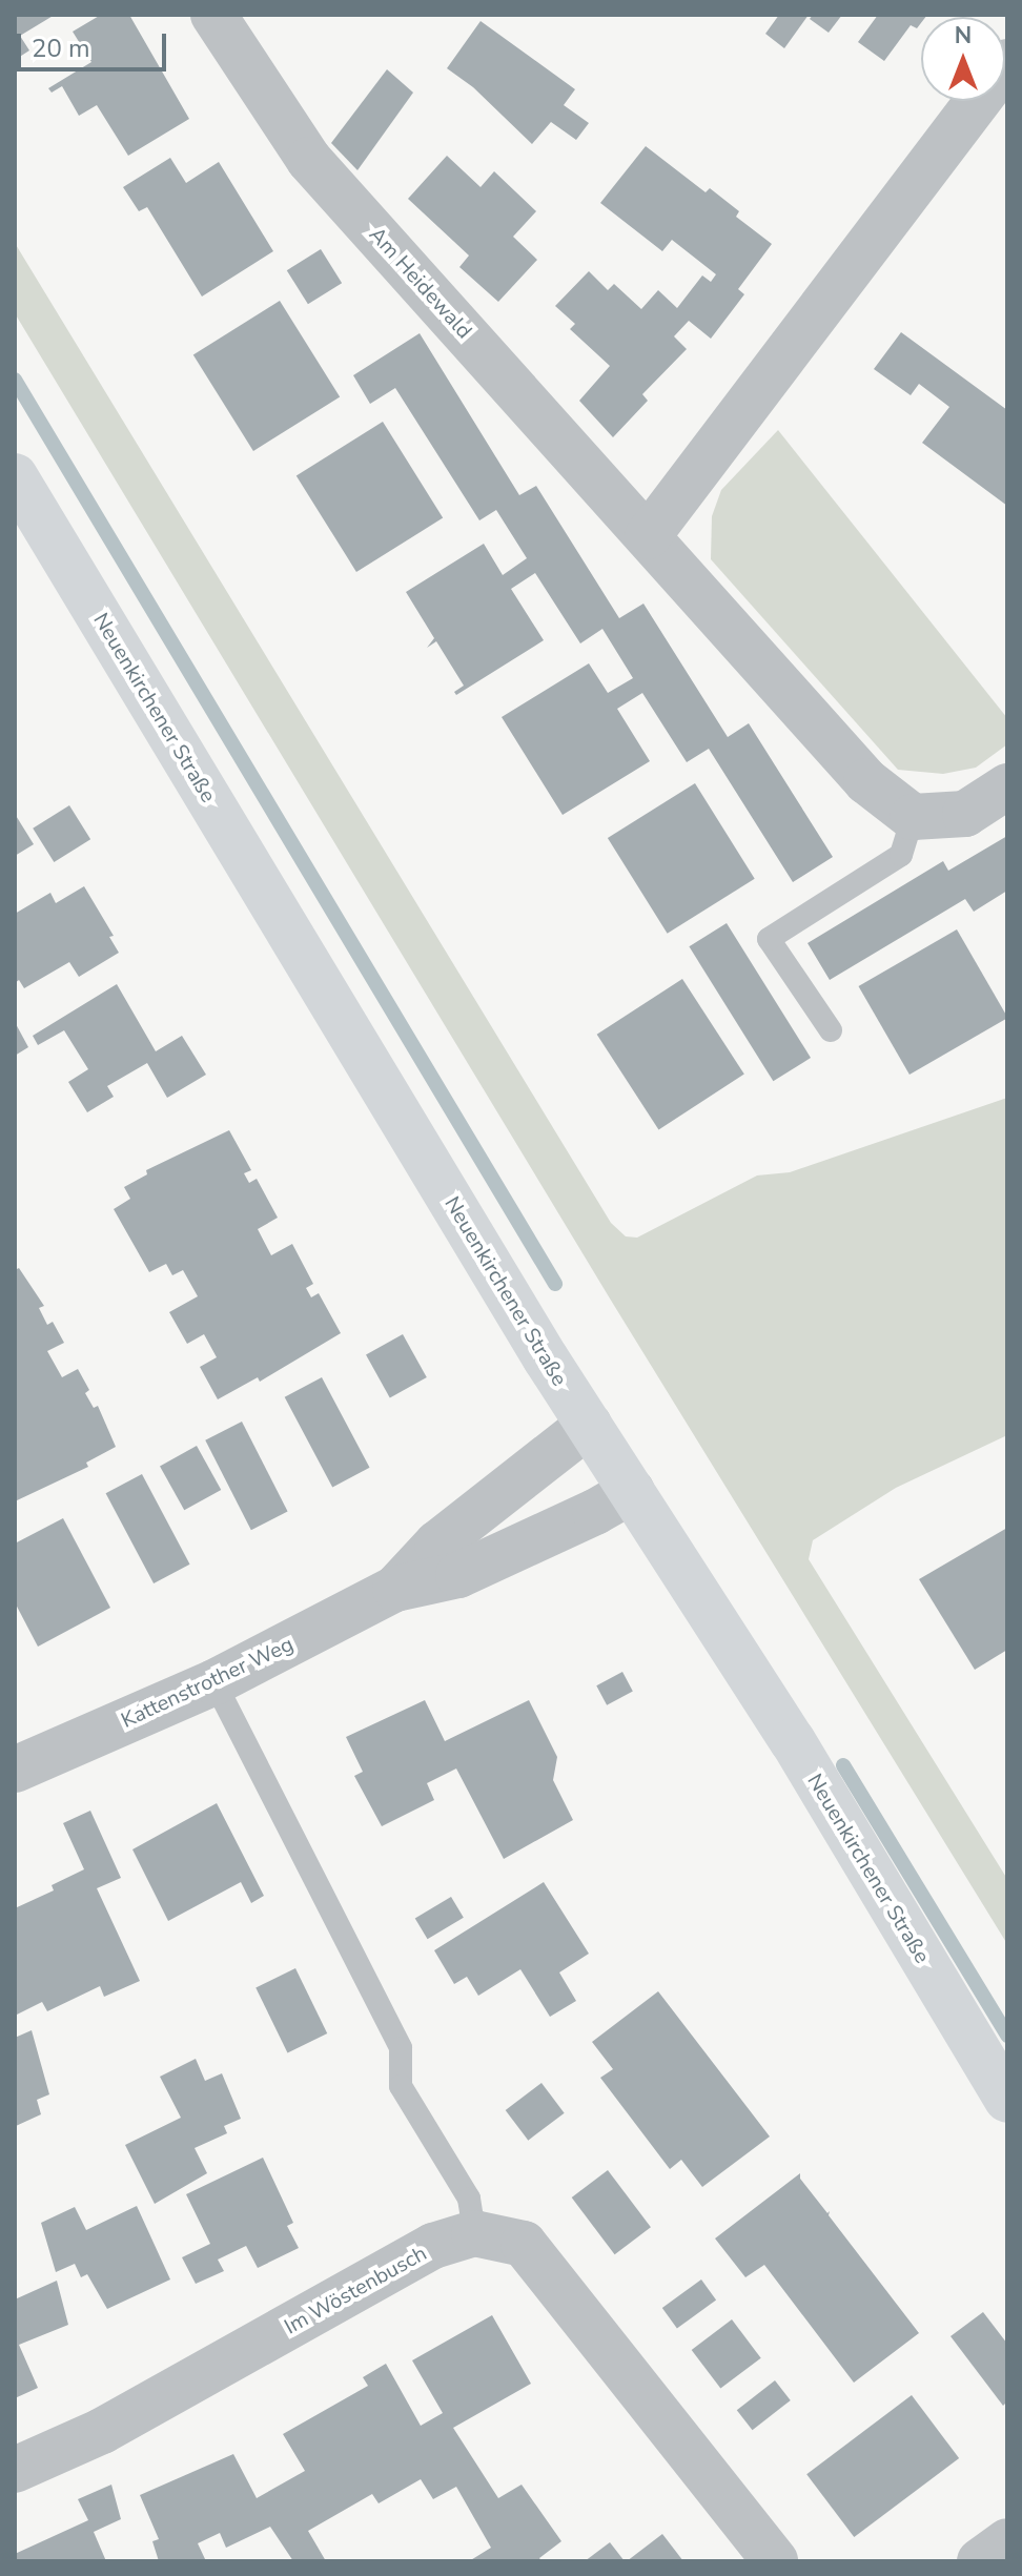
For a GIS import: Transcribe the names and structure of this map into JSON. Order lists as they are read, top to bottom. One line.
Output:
{"streets":{"main road":["Neuenkirchener Straße"],"street":["Am Heidewald","Kattenstrother Weg","Im Wöstenbusch"]},"crossings":[["Neuenkirchener Straße","Kattenstrother Weg"]],"scale_bar":"20 m","north":"top"}
